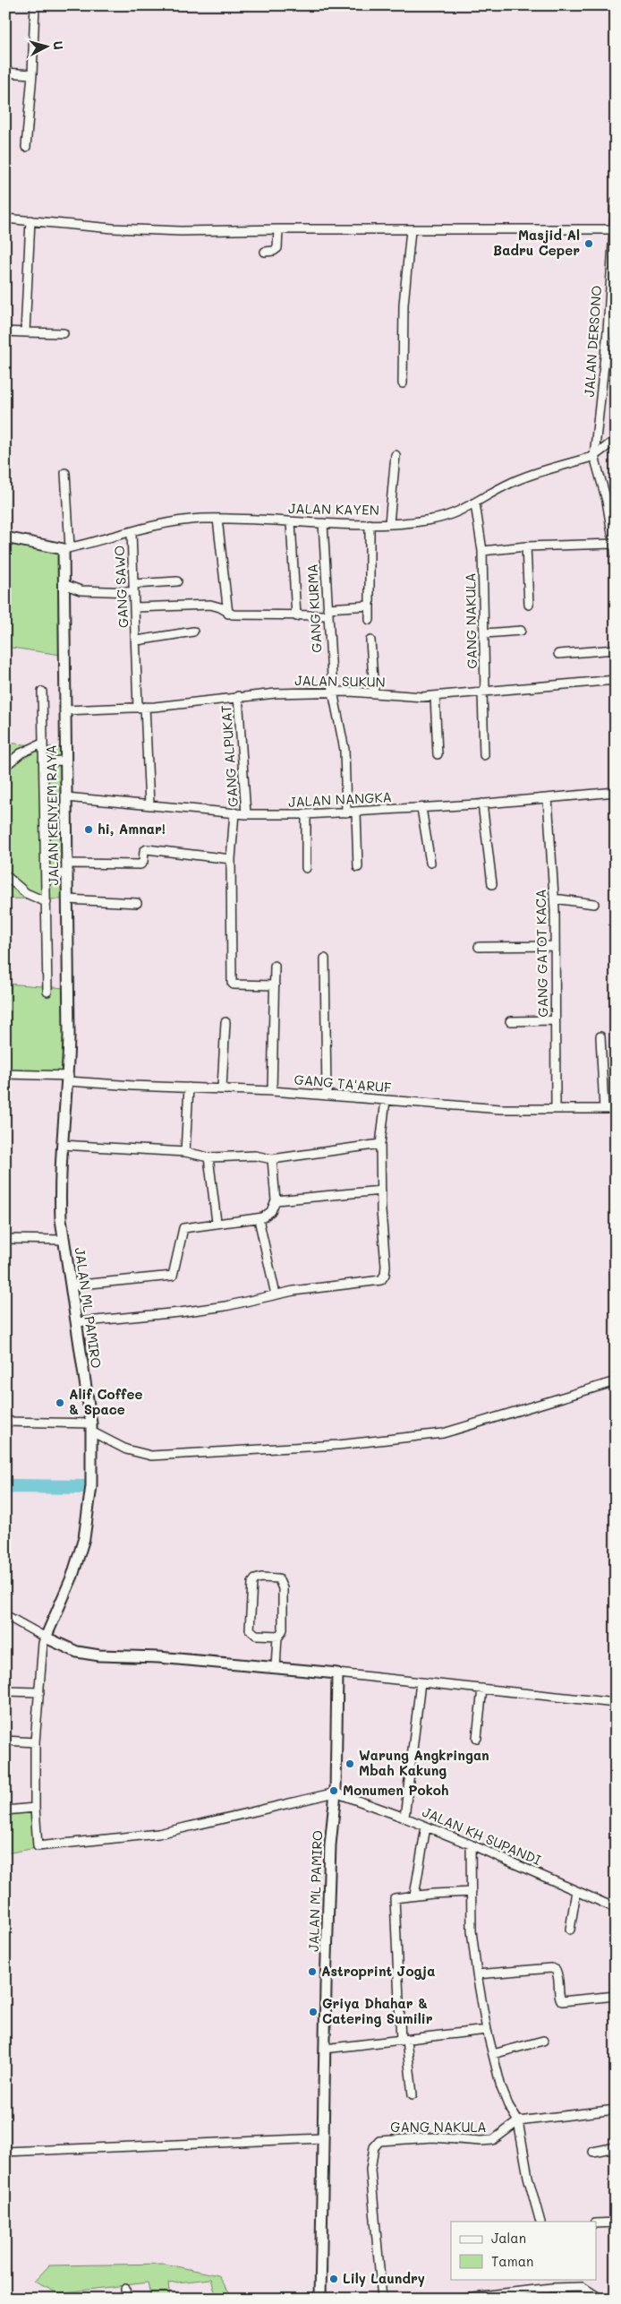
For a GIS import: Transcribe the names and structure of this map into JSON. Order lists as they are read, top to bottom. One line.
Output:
{"streets":{"street":["JALAN DERSONO","JALAN KAYEN","GANG SAWO","GANG KURMA","GANG NAKULA","JALAN SUKUN","GANG ALPUKAT","JALAN NANGKA","JALAN KENYEM RAYA","GANG GATOT KACA","GANG TA'ARUF","JALAN ML PAMIRO","JALAN KH SUPANDI"]},"crossings":[["JALAN DERSONO","JALAN KAYEN"],["JALAN KAYEN","GANG SAWO"],["JALAN KAYEN","GANG KURMA"],["JALAN KAYEN","GANG NAKULA"],["JALAN KAYEN","JALAN KENYEM RAYA"],["GANG SAWO","JALAN SUKUN"],["GANG SAWO","JALAN NANGKA"],["GANG KURMA","JALAN SUKUN"],["GANG KURMA","JALAN NANGKA"],["GANG NAKULA","JALAN SUKUN"],["JALAN SUKUN","GANG ALPUKAT"],["JALAN SUKUN","JALAN KENYEM RAYA"],["GANG ALPUKAT","JALAN NANGKA"],["JALAN NANGKA","JALAN KENYEM RAYA"],["JALAN NANGKA","GANG GATOT KACA"],["JALAN KENYEM RAYA","GANG TA'ARUF"],["JALAN KENYEM RAYA","JALAN ML PAMIRO"],["GANG GATOT KACA","GANG TA'ARUF"],["GANG TA'ARUF","JALAN ML PAMIRO"],["JALAN ML PAMIRO","JALAN KH SUPANDI"]],"places":["Masjid Al Badru Ceper","hi, Amnar!","Alif Coffee & Space","Warung Angkringan Mbah Kakung","Monumen Pokoh","Astroprint Jogja","Griya Dhahar & Catering Sumilir","Lily Laundry"],"legend":["Jalan","Taman"],"north":"right"}
